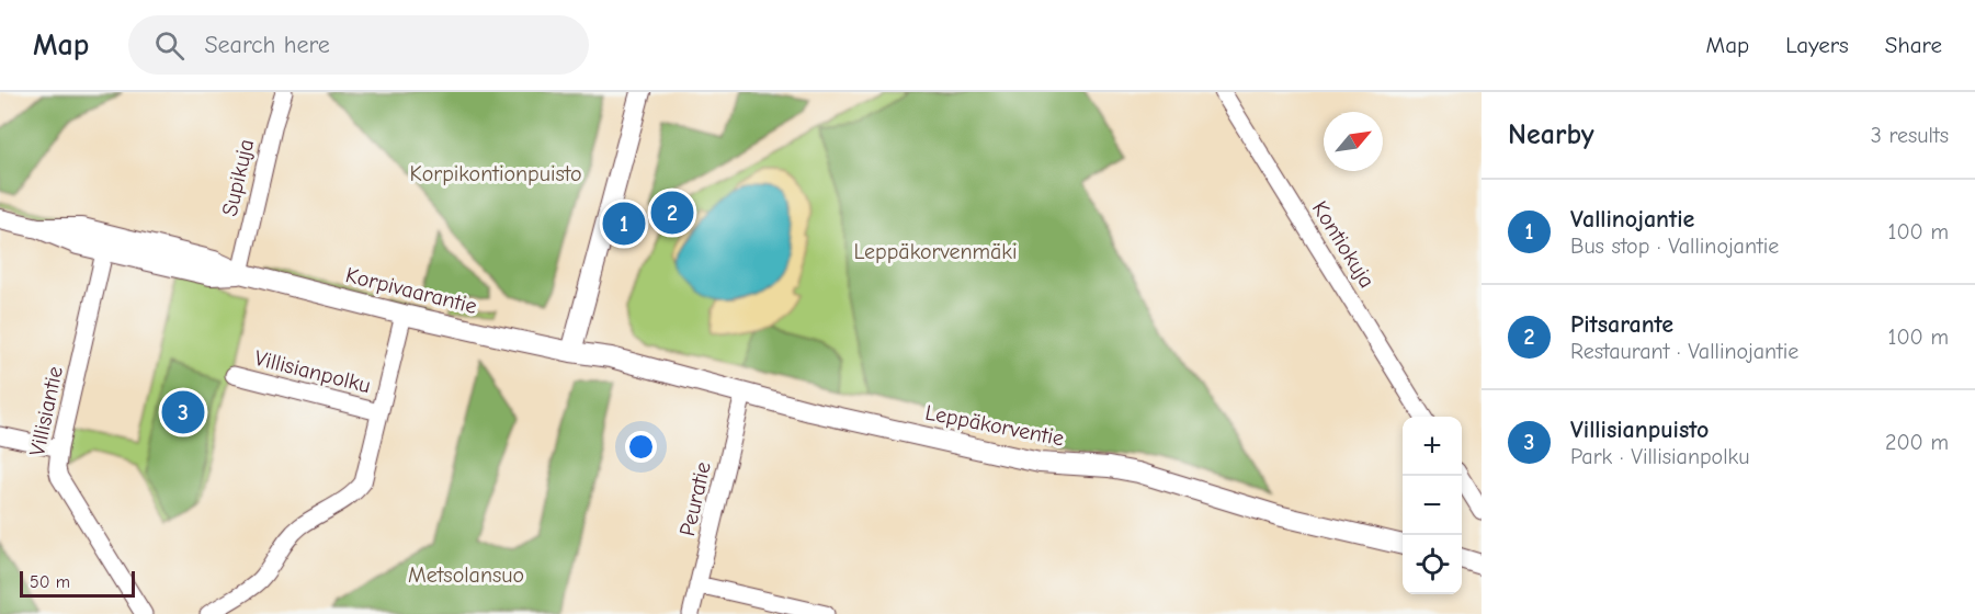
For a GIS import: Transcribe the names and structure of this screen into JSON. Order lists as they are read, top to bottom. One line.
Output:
{"streets":{"street":["Supikuja","Kontiokuja","Korpivaarantie","Villisianpolku","Villisiantie","Leppäkorventie","Peuratie"]},"crossings":[["Supikuja","Korpivaarantie"],["Korpivaarantie","Villisiantie"],["Korpivaarantie","Leppäkorventie"],["Leppäkorventie","Peuratie"]],"parks":["Korpikontionpuisto","Leppäkorvenmäki","Metsolansuo"],"scale_bar":"50 m","north":"top right","page":{"header":"Map","search":"Search here","nav":["Map","Layers","Share"],"heading":["Nearby","3 results"],"list":[{"mark":"1","name":"Vallinojantie","note":"Bus stop · Vallinojantie","value":"100 m"},{"mark":"2","name":"Pitsarante","note":"Restaurant · Vallinojantie","value":"100 m"},{"mark":"3","name":"Villisianpuisto","note":"Park · Villisianpolku","value":"200 m"}],"pins":["2","1","3"],"map_buttons":["+","−"],"scale":"50 m"}}
